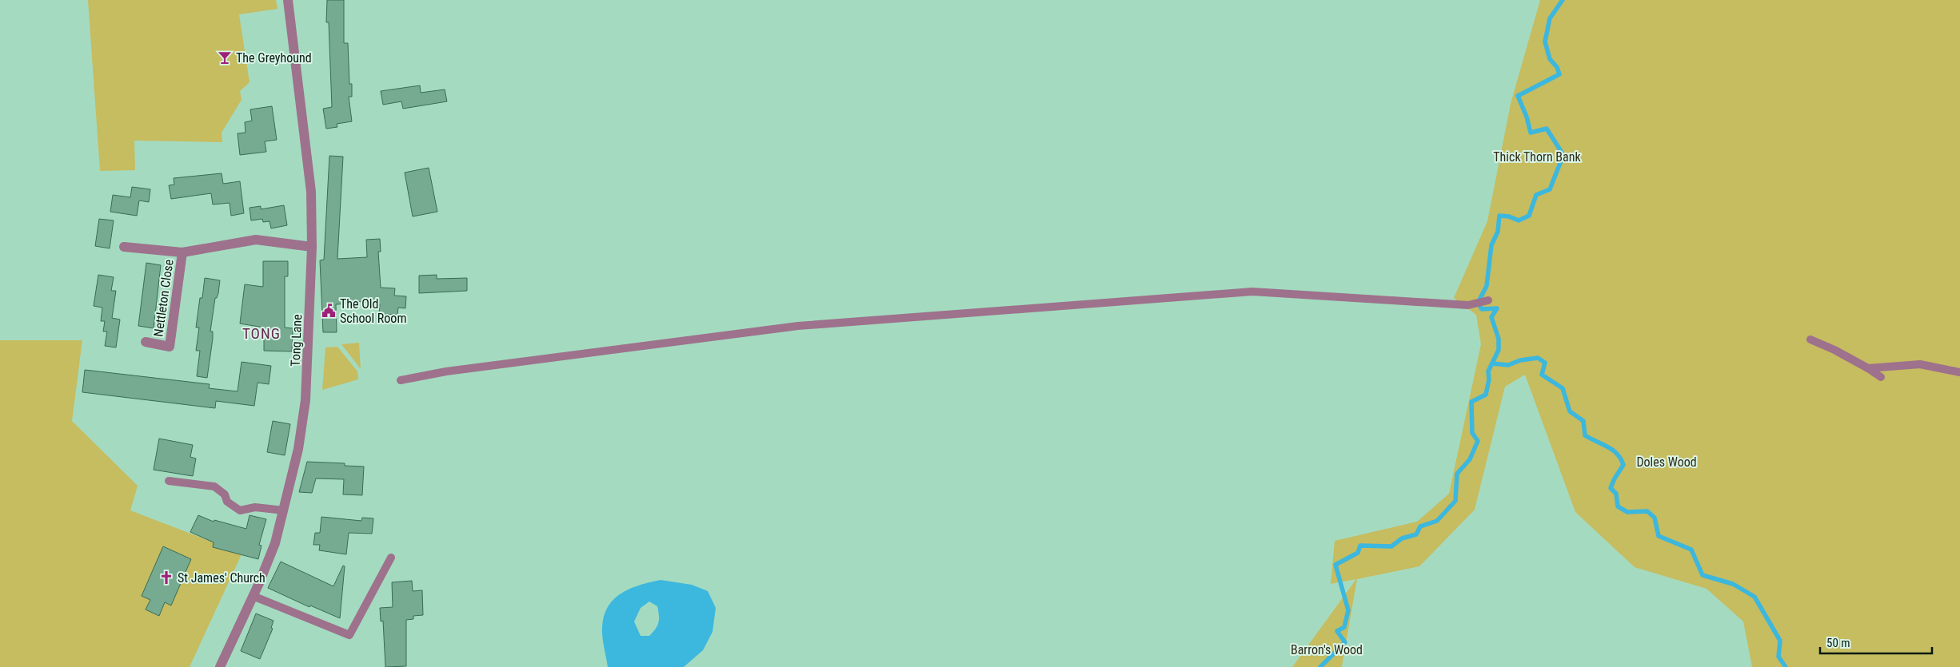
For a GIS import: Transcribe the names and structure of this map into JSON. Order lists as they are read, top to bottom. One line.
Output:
{"streets":{"street":["Nettleton Close","Tong Lane"]},"crossings":[["Nettleton Close","Tong Lane"]],"districts":["TONG"],"parks":["Thick Thorn Bank","Doles Wood","Barron's Wood"],"places":{"bar":["The Greyhound"],"public building":["The Old School Room"],"church":["St James' Church"]},"scale_bar":"50 m"}
